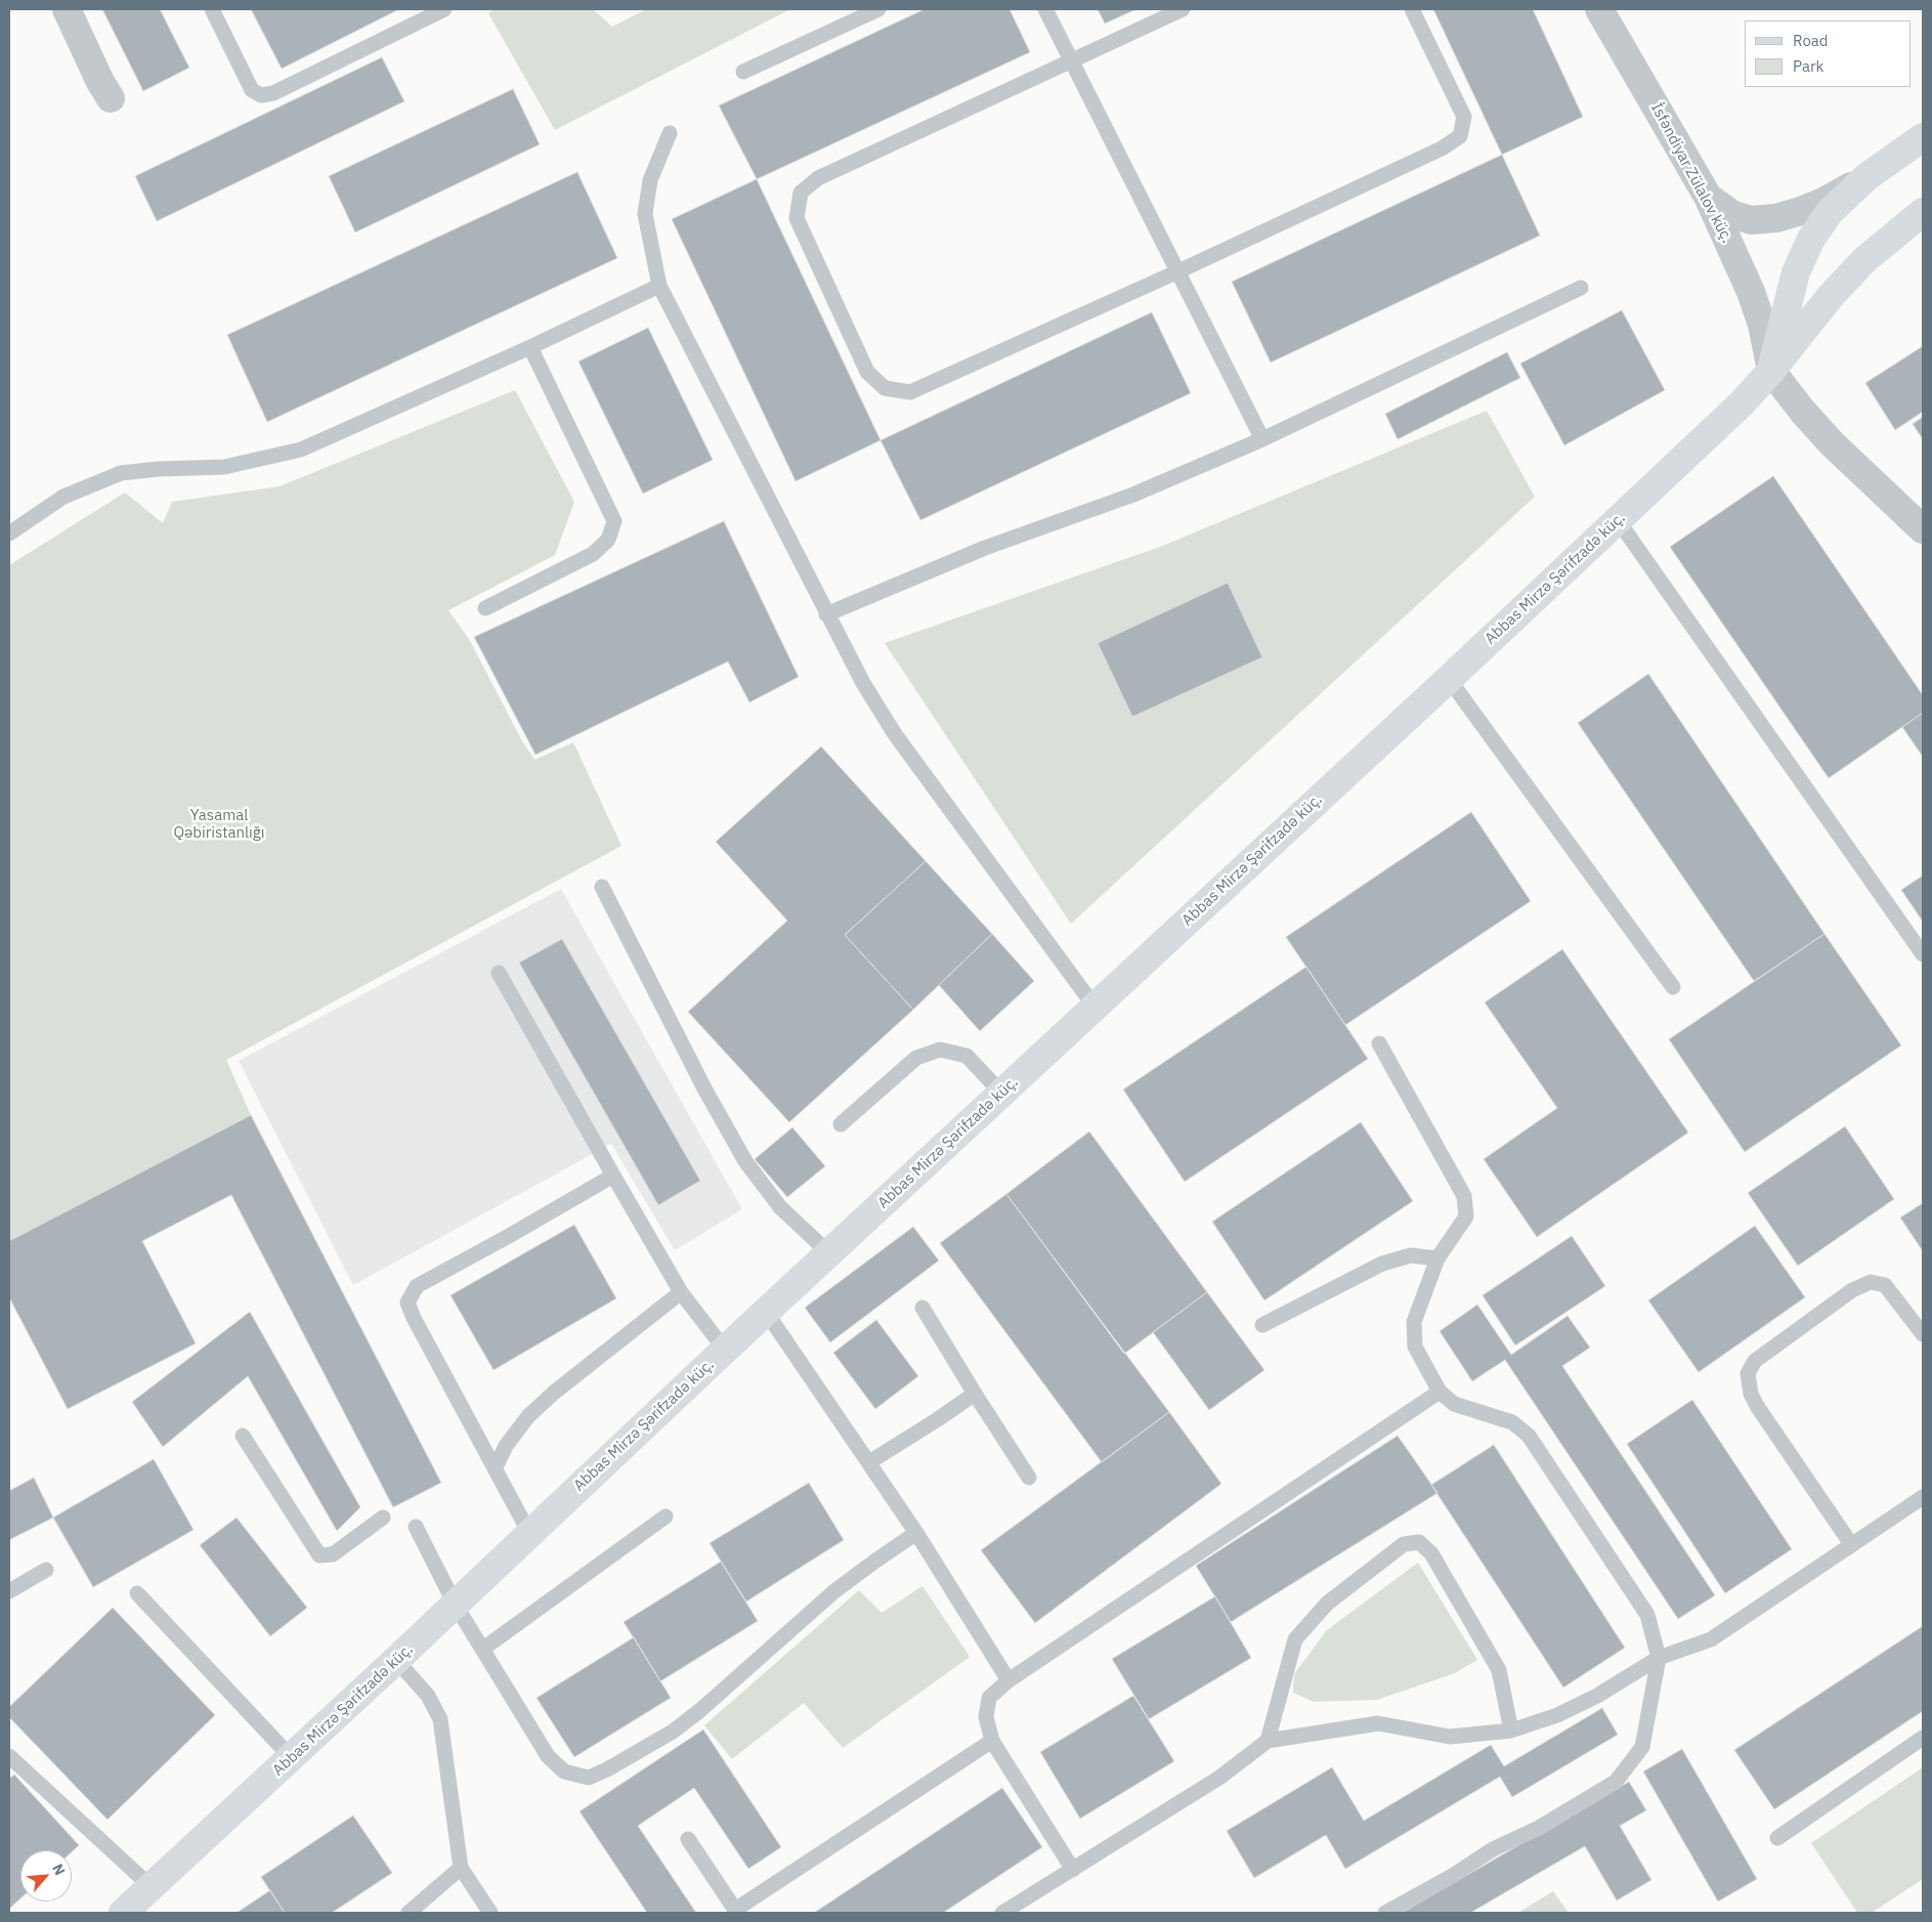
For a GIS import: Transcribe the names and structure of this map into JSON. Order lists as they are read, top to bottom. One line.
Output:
{"streets":{"main road":["Abbas Mirzə Şərifzadə küç."],"street":["İsfəndiyar Zülalov küç."]},"crossings":[["İsfəndiyar Zülalov küç.","Abbas Mirzə Şərifzadə küç."]],"parks":["Yasamal Qəbiristanlığı"],"legend":["Road","Park"],"north":"top right"}
